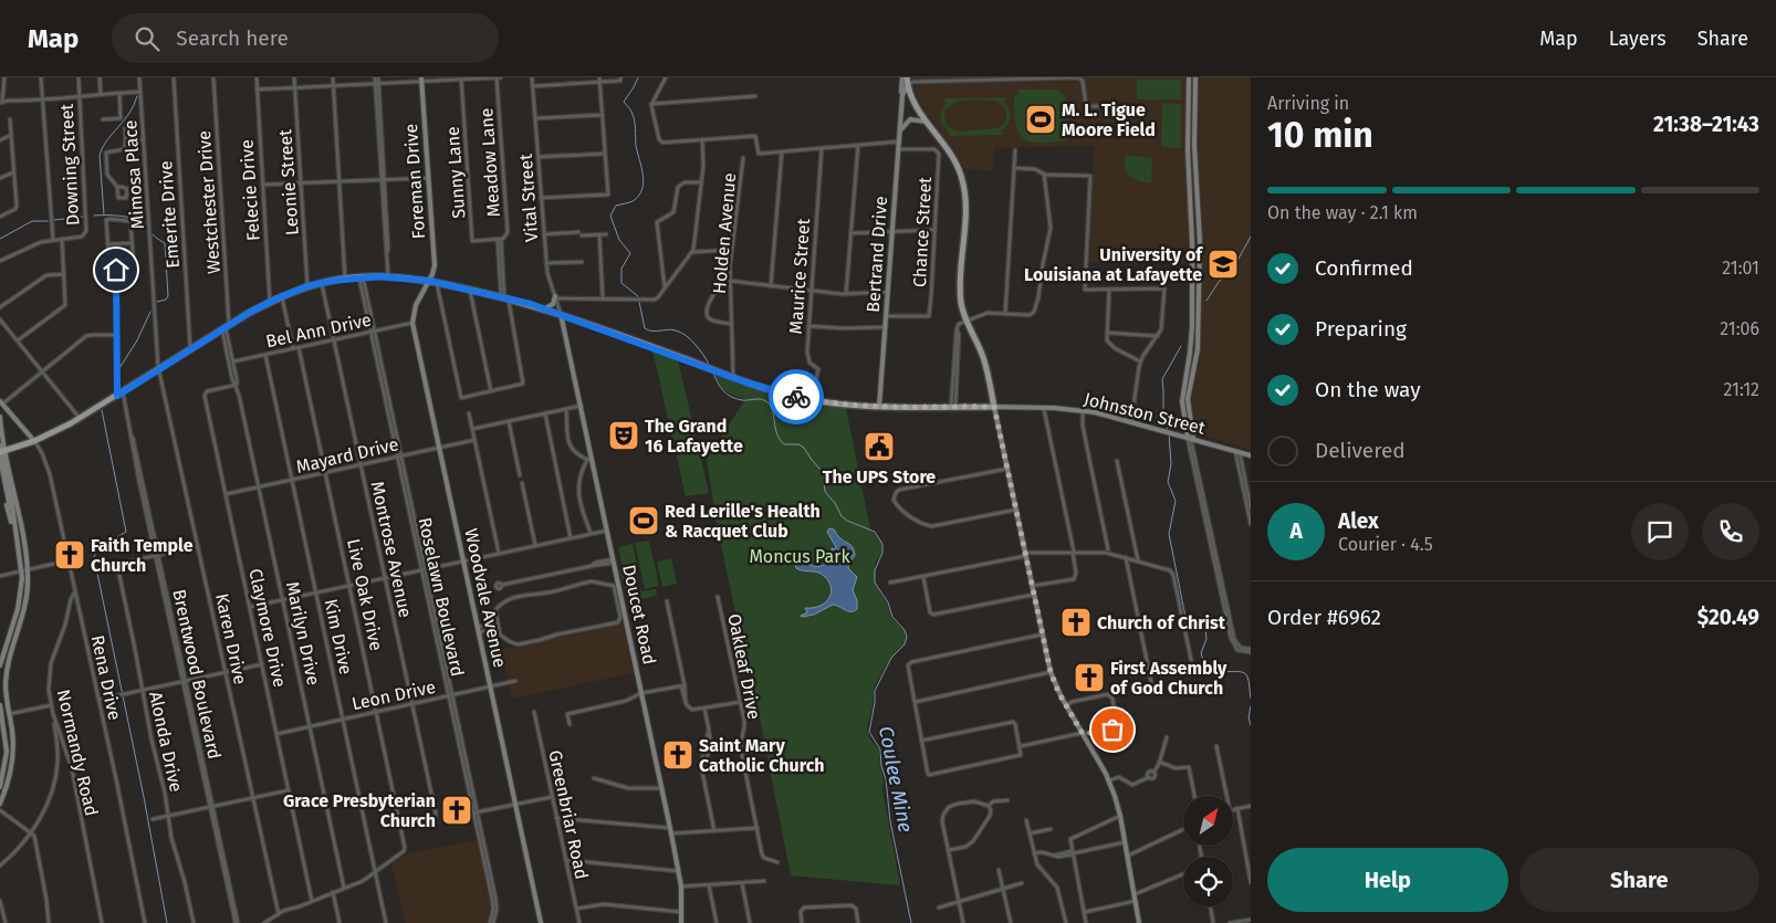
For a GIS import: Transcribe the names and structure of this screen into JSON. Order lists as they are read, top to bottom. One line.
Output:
{"streets":{"main road":["Johnston Street"],"street":["Meadow Lane","Downing Street","Sunny Lane","Mimosa Place","Foreman Drive","Leonie Street","Felecie Drive","Vital Street","Westchester Drive","Emerite Drive","Chance Street","Holden Avenue","Bertrand Drive","Maurice Street","Bel Ann Drive","Mayard Drive","Montrose Avenue","Live Oak Drive","Roselawn Boulevard","Woodvale Avenue","Doucet Road","Claymore Drive","Marilyn Drive","Kim Drive","Karen Drive","Oakleaf Drive","Brentwood Boulevard","Rena Drive","Leon Drive","Alonda Drive","Normandy Road","Greenbriar Road"]},"crossings":[["Meadow Lane","Sunny Lane"],["Meadow Lane","Johnston Street"],["Mimosa Place","Johnston Street"],["Mimosa Place","Karen Drive"],["Foreman Drive","Johnston Street"],["Foreman Drive","Woodvale Avenue"],["Leonie Street","Johnston Street"],["Felecie Drive","Johnston Street"],["Vital Street","Johnston Street"],["Vital Street","Doucet Road"],["Westchester Drive","Johnston Street"],["Westchester Drive","Marilyn Drive"],["Emerite Drive","Johnston Street"],["Chance Street","Bertrand Drive"],["Holden Avenue","Johnston Street"],["Bertrand Drive","Johnston Street"],["Maurice Street","Johnston Street"],["Bel Ann Drive","Montrose Avenue"],["Bel Ann Drive","Live Oak Drive"],["Bel Ann Drive","Roselawn Boulevard"],["Bel Ann Drive","Woodvale Avenue"],["Bel Ann Drive","Marilyn Drive"],["Bel Ann Drive","Kim Drive"],["Johnston Street","Montrose Avenue"],["Johnston Street","Roselawn Boulevard"],["Johnston Street","Woodvale Avenue"],["Johnston Street","Doucet Road"],["Johnston Street","Marilyn Drive"],["Johnston Street","Karen Drive"],["Johnston Street","Brentwood Boulevard"],["Johnston Street","Rena Drive"],["Mayard Drive","Montrose Avenue"],["Mayard Drive","Live Oak Drive"],["Mayard Drive","Roselawn Boulevard"],["Mayard Drive","Woodvale Avenue"],["Mayard Drive","Claymore Drive"],["Mayard Drive","Marilyn Drive"],["Mayard Drive","Kim Drive"],["Montrose Avenue","Leon Drive"],["Live Oak Drive","Kim Drive"],["Live Oak Drive","Leon Drive"],["Roselawn Boulevard","Leon Drive"],["Woodvale Avenue","Leon Drive"],["Claymore Drive","Marilyn Drive"],["Claymore Drive","Leon Drive"],["Marilyn Drive","Leon Drive"],["Kim Drive","Leon Drive"],["Brentwood Boulevard","Alonda Drive"],["Rena Drive","Normandy Road"]],"water":["Coulee Mine"],"parks":["Moncus Park"],"places":{"sports":["M. L. Tigue Moore Field","Red Lerille's Health & Racquet Club"],"school or university":["University of Louisiana at Lafayette"],"theatre":["The Grand 16 Lafayette"],"public building":["The UPS Store"],"church":["Faith Temple Church","Church of Christ","First Assembly of God Church","Saint Mary Catholic Church","Grace Presbyterian Church"]},"north":"top right","page":{"header":"Map","search":"Search here","nav":["Map","Layers","Share"],"heading":["10 min","Arriving in","21:38–21:43"],"panel":["Alex","Courier · 4.5","Order #6962","$20.49"],"bar":"On the way · 2.1 km","list":[["Confirmed","21:01"],["Preparing","21:06"],["On the way","21:12"],"Delivered"],"round":"A","buttons":["Help","Share"]}}
